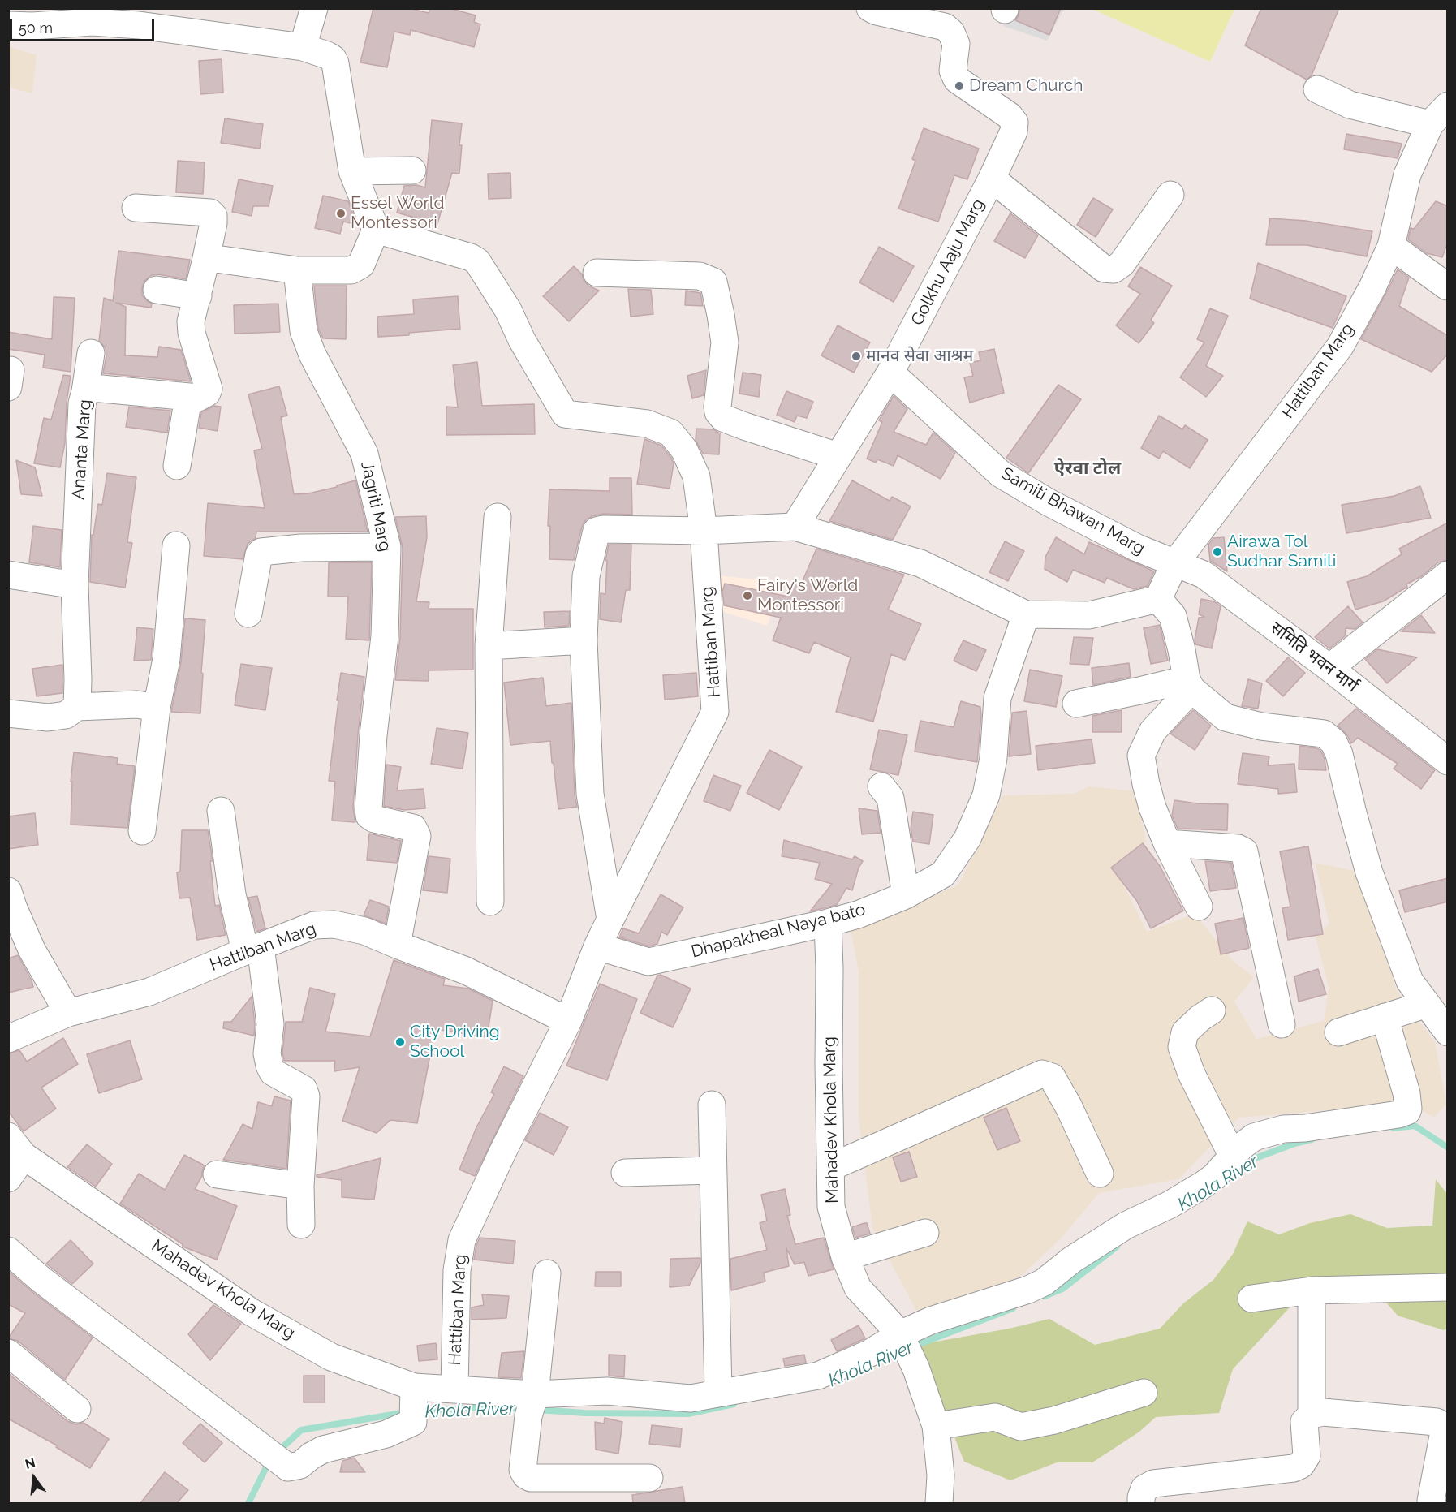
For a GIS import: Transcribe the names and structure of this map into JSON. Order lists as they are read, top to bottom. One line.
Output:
{"streets":{"street":["Golkhu Aaju Marg","Hattiban Marg","Ananta Marg","Jagriti Marg","Samiti Bhawan Marg","समिति भवन मार्ग","Dhapakheal Naya bato","Mahadev Khola Marg"]},"crossings":[["Golkhu Aaju Marg","Samiti Bhawan Marg"],["Hattiban Marg","Jagriti Marg"],["Hattiban Marg","Samiti Bhawan Marg"],["Hattiban Marg","समिति भवन मार्ग"],["Hattiban Marg","Dhapakheal Naya bato"],["Hattiban Marg","Mahadev Khola Marg"],["Samiti Bhawan Marg","समिति भवन मार्ग"],["Dhapakheal Naya bato","Mahadev Khola Marg"]],"districts":["ऐरवा टोल"],"water":["Khola River"],"places":["Dream Church","Essel World Montessori","मानव सेवा आश्रम","Airawa Tol Sudhar Samiti","Fairy's World Montessori","City Driving School"],"scale_bar":"50 m","north":"top"}
